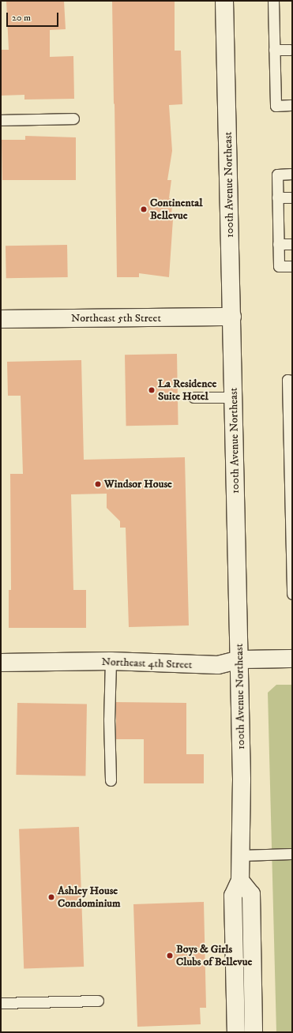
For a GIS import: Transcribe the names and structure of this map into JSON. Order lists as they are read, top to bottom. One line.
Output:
{"streets":{"main road":["100th Avenue Northeast","Northeast 5th Street","Northeast 4th Street"]},"crossings":[["100th Avenue Northeast","Northeast 5th Street"],["100th Avenue Northeast","Northeast 4th Street"]],"places":["Continental Bellevue","La Residence Suite Hotel","Windsor House","Ashley House Condominium","Boys & Girls Clubs of Bellevue"],"scale_bar":"20 m"}
